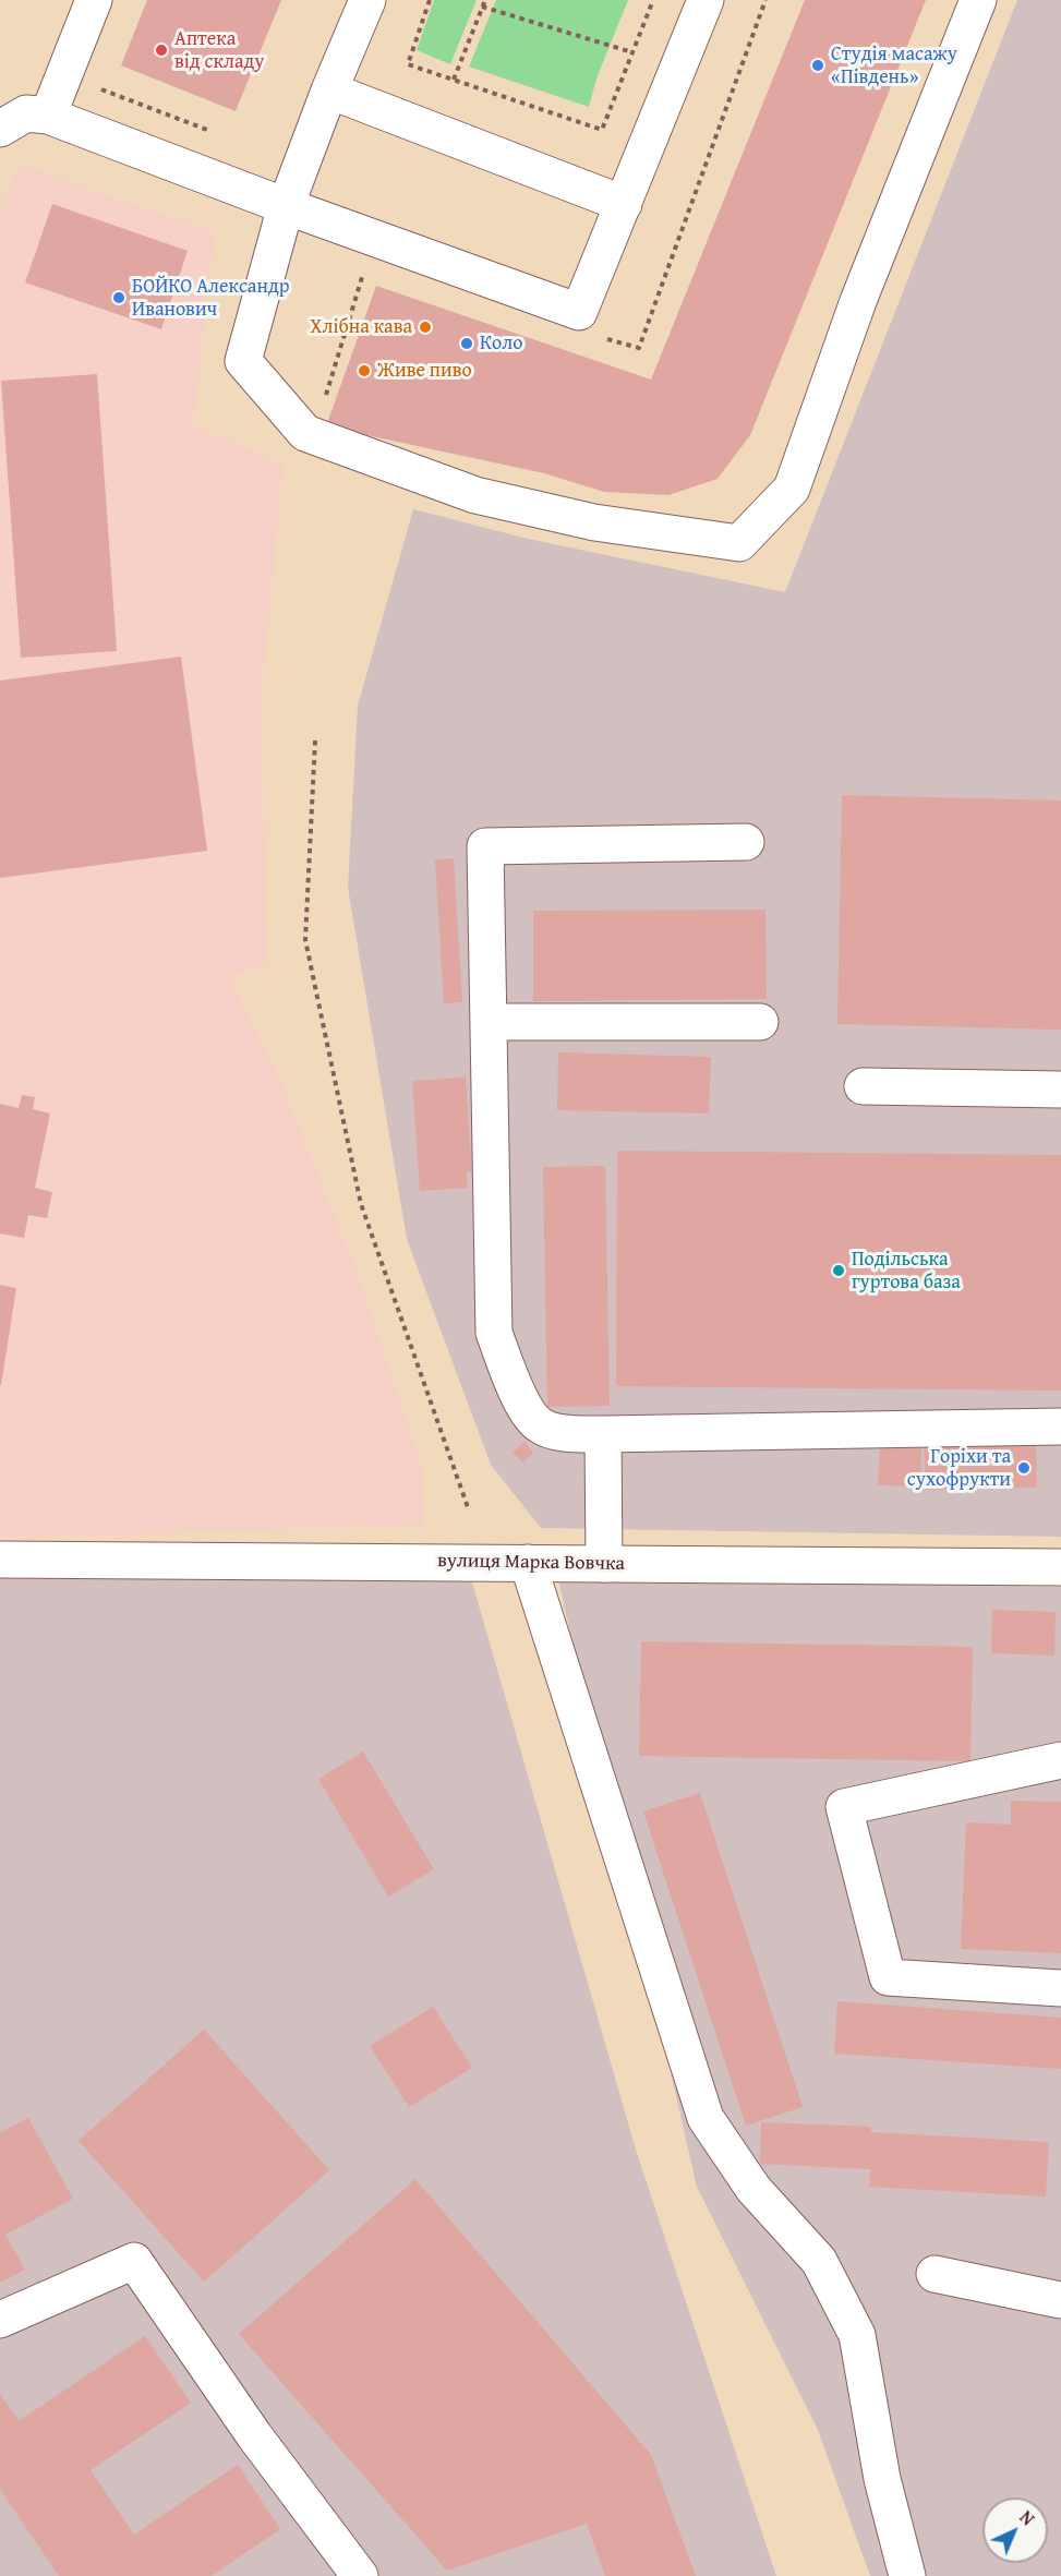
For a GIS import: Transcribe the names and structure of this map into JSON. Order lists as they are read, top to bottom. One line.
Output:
{"streets":{"main road":["вулиця Марка Вовчка"]},"places":["Аптека від складу","Студія масажу «Південь»","БОЙКО Александр Иванович","Хлібна кава","Коло","Живе пиво","Подільська гуртова база","Горіхи та сухофрукти"],"north":"top right"}
